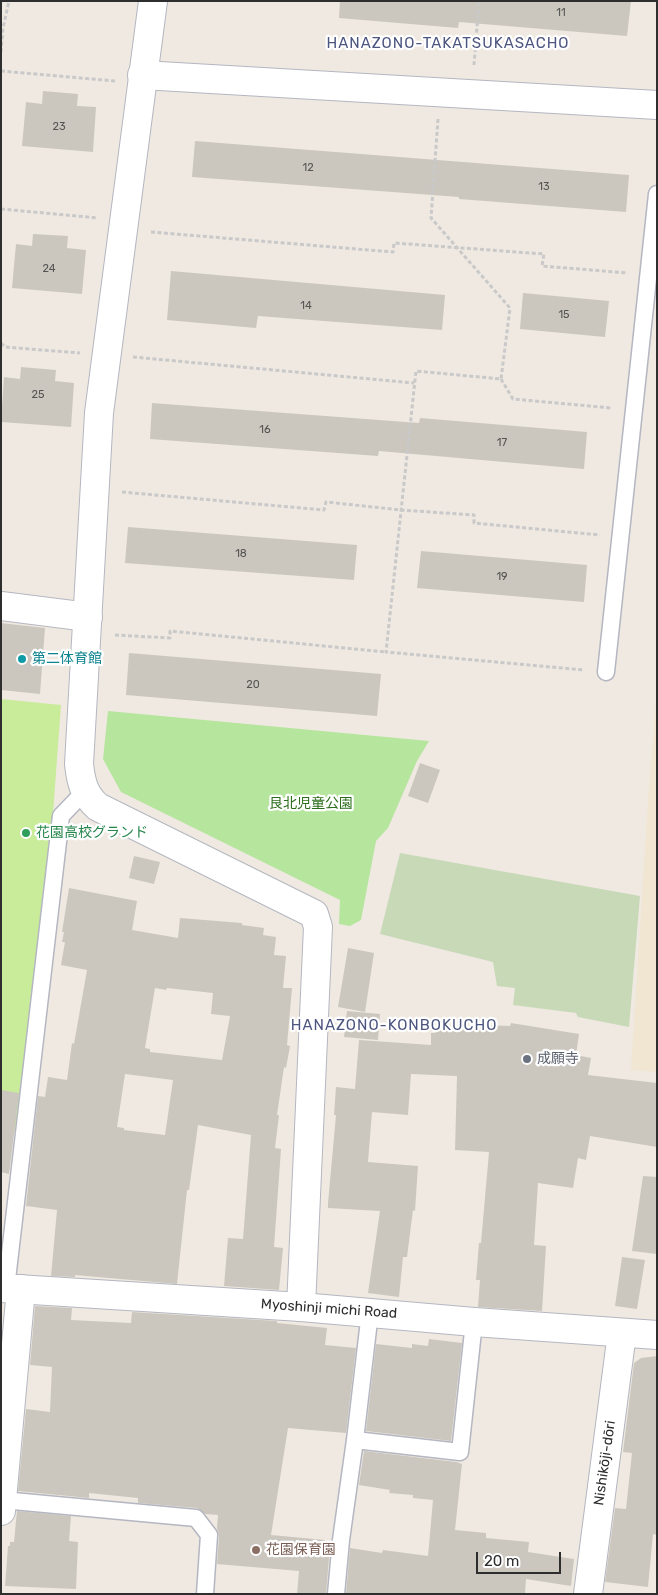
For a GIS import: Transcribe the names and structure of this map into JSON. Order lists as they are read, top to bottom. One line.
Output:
{"streets":{"street":["Myoshinji michi Road","Nishikōji-dōri"]},"crossings":[["Myoshinji michi Road","Nishikōji-dōri"]],"districts":["HANAZONO-TAKATSUKASACHO","HANAZONO-KONBOKUCHO"],"parks":["艮北児童公園"],"places":["第二体育館","花園高校グランド","成願寺","花園保育園"],"house_numbers":["11","23","12","13","24","14","15","25","16","17","18","19","20"],"scale_bar":"20 m"}
